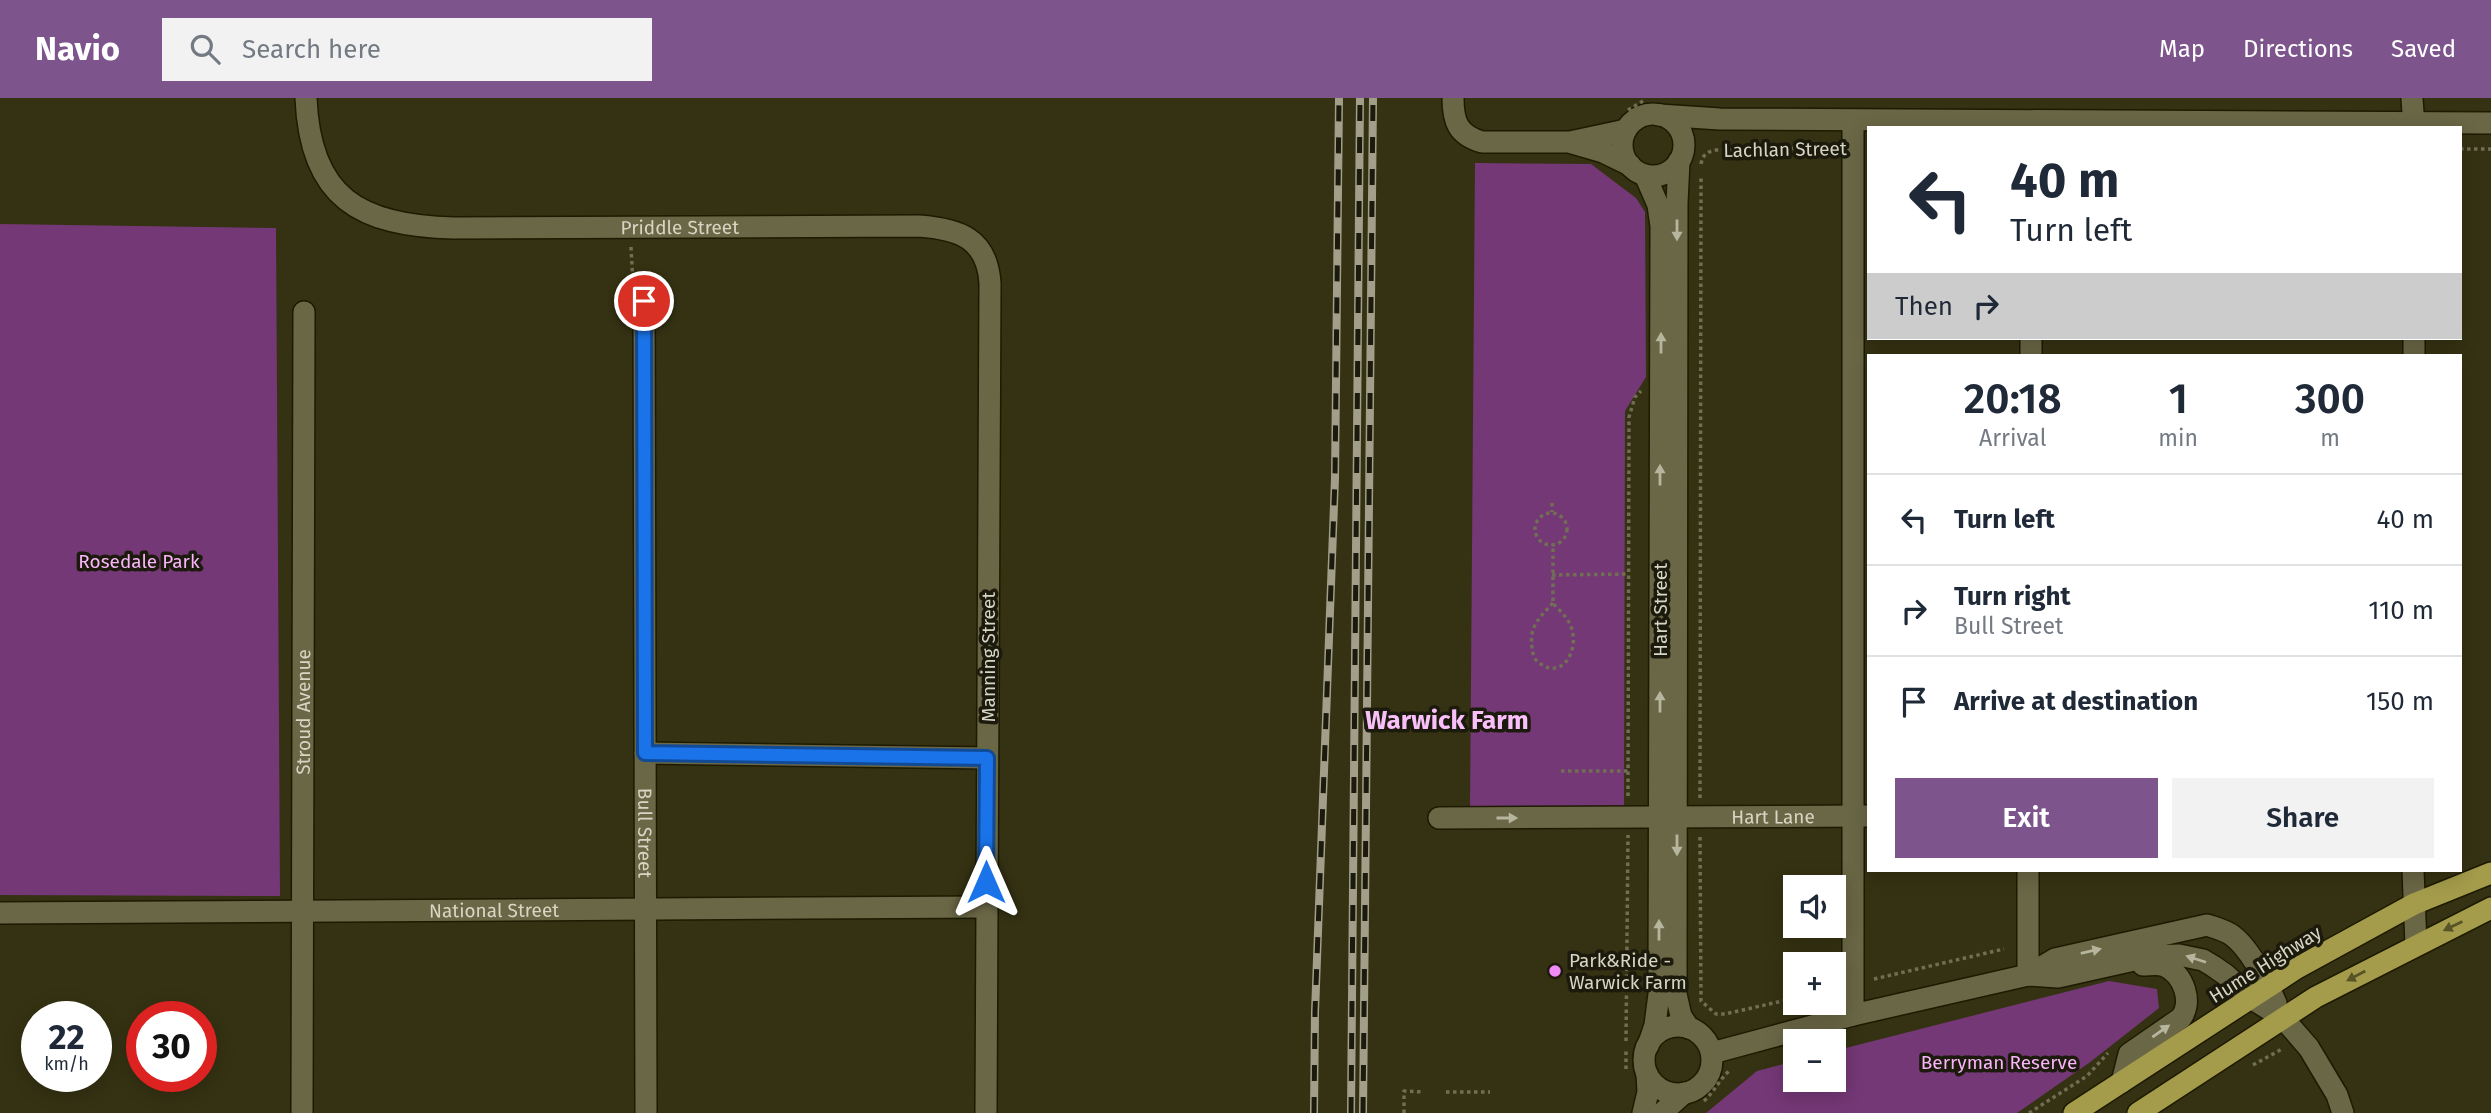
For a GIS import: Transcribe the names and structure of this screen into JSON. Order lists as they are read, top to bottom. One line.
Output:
{"streets":{"highway":["Hume Highway"],"street":["Lachlan Street","Priddle Street","Hart Street","Manning Street","Stroud Avenue","Hart Lane","Bull Street","National Street"]},"crossings":[["Lachlan Street","Hart Lane"],["Priddle Street","Manning Street"],["Hart Street","Hart Lane"],["Manning Street","National Street"],["Stroud Avenue","National Street"],["Bull Street","National Street"]],"one_way":["Hart Lane"],"districts":["Warwick Farm"],"parks":["Rosedale Park","Berryman Reserve"],"places":["Park&Ride - Warwick Farm"],"page":{"header":"Navio","search":"Search here","nav":["Map","Directions","Saved"],"turn":["40 m","Turn left"],"then":"Then","eta":["20:18","Arrival","1","min","300","m"],"list":[{"name":"Turn left","value":"40 m"},{"name":"Turn right","note":"Bull Street","value":"110 m"},{"name":"Arrive at destination","value":"150 m"}],"buttons":["Exit","Share"],"map_buttons":["+","−"],"speed":"22 km/h","limit":"30"}}
